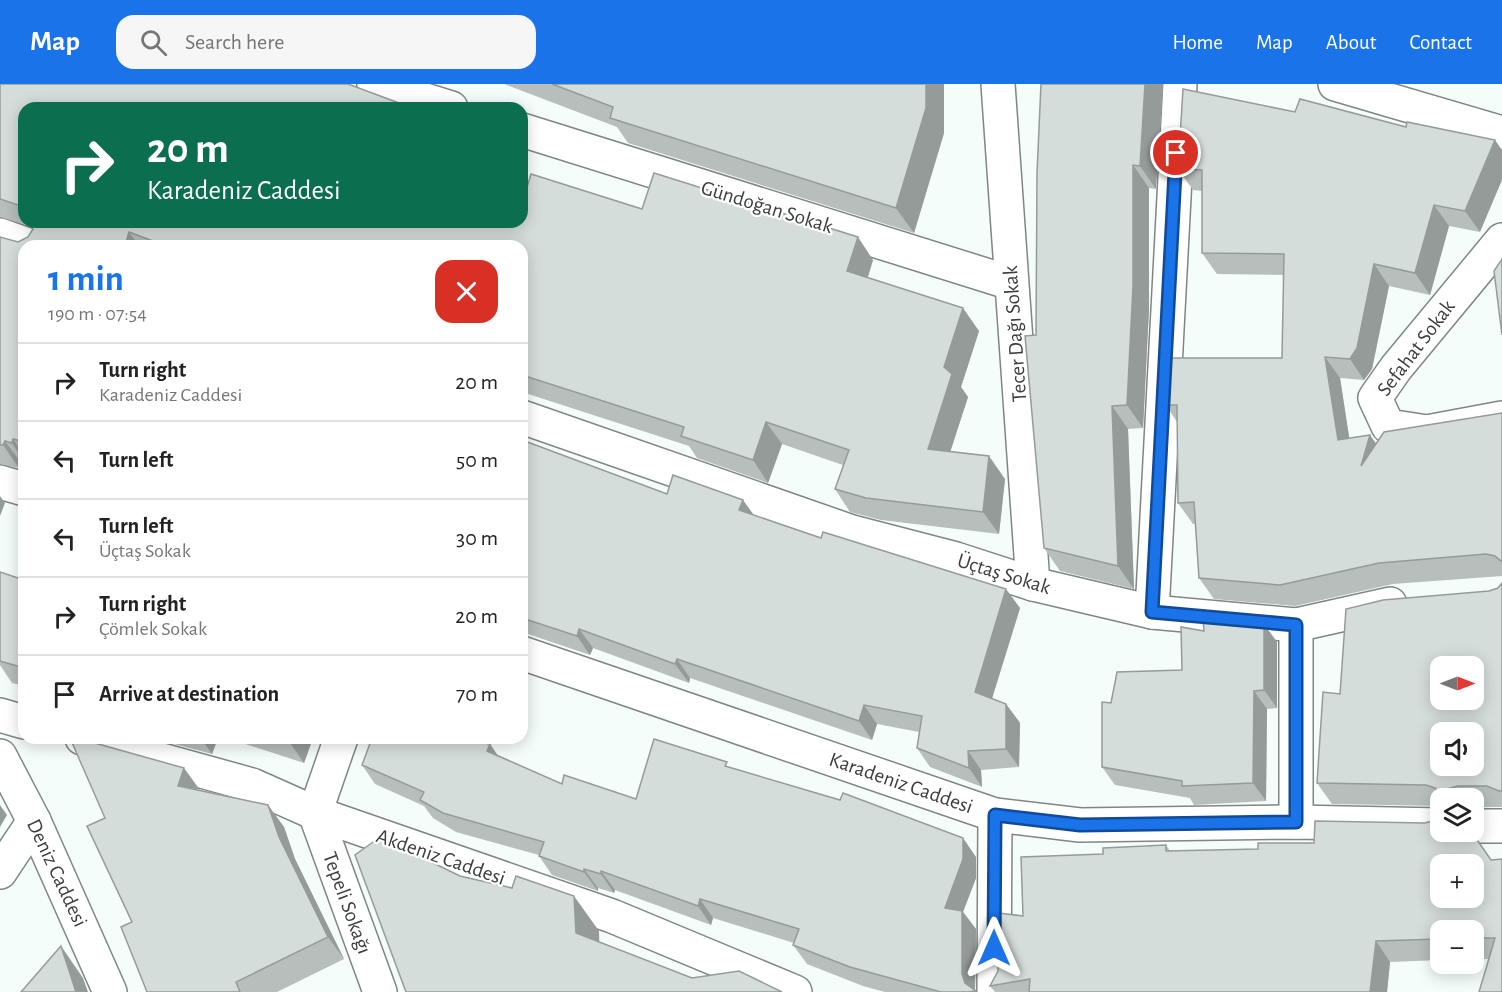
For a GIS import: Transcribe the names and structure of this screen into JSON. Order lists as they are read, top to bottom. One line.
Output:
{"streets":{"street":["Gündoğan Sokak","Tecer Dağı Sokak","Sefahat Sokak","Üçtaş Sokak","Karadeniz Caddesi","Akdeniz Caddesi","Deniz Caddesi","Tepeli Sokağı"]},"crossings":[["Gündoğan Sokak","Tecer Dağı Sokak"],["Tecer Dağı Sokak","Üçtaş Sokak"],["Akdeniz Caddesi","Tepeli Sokağı"]],"north":"right","page":{"header":"Map","search":"Search here","nav":["Home","Map","About","Contact"],"turn":["20 m","Karadeniz Caddesi"],"heading":["1 min","190 m · 07:54"],"list":[{"name":"Turn right","note":"Karadeniz Caddesi","value":"20 m"},{"name":"Turn left","value":"50 m"},{"name":"Turn left","note":"Üçtaş Sokak","value":"30 m"},{"name":"Turn right","note":"Çömlek Sokak","value":"20 m"},{"name":"Arrive at destination","value":"70 m"}],"map_buttons":["+","−"]}}
